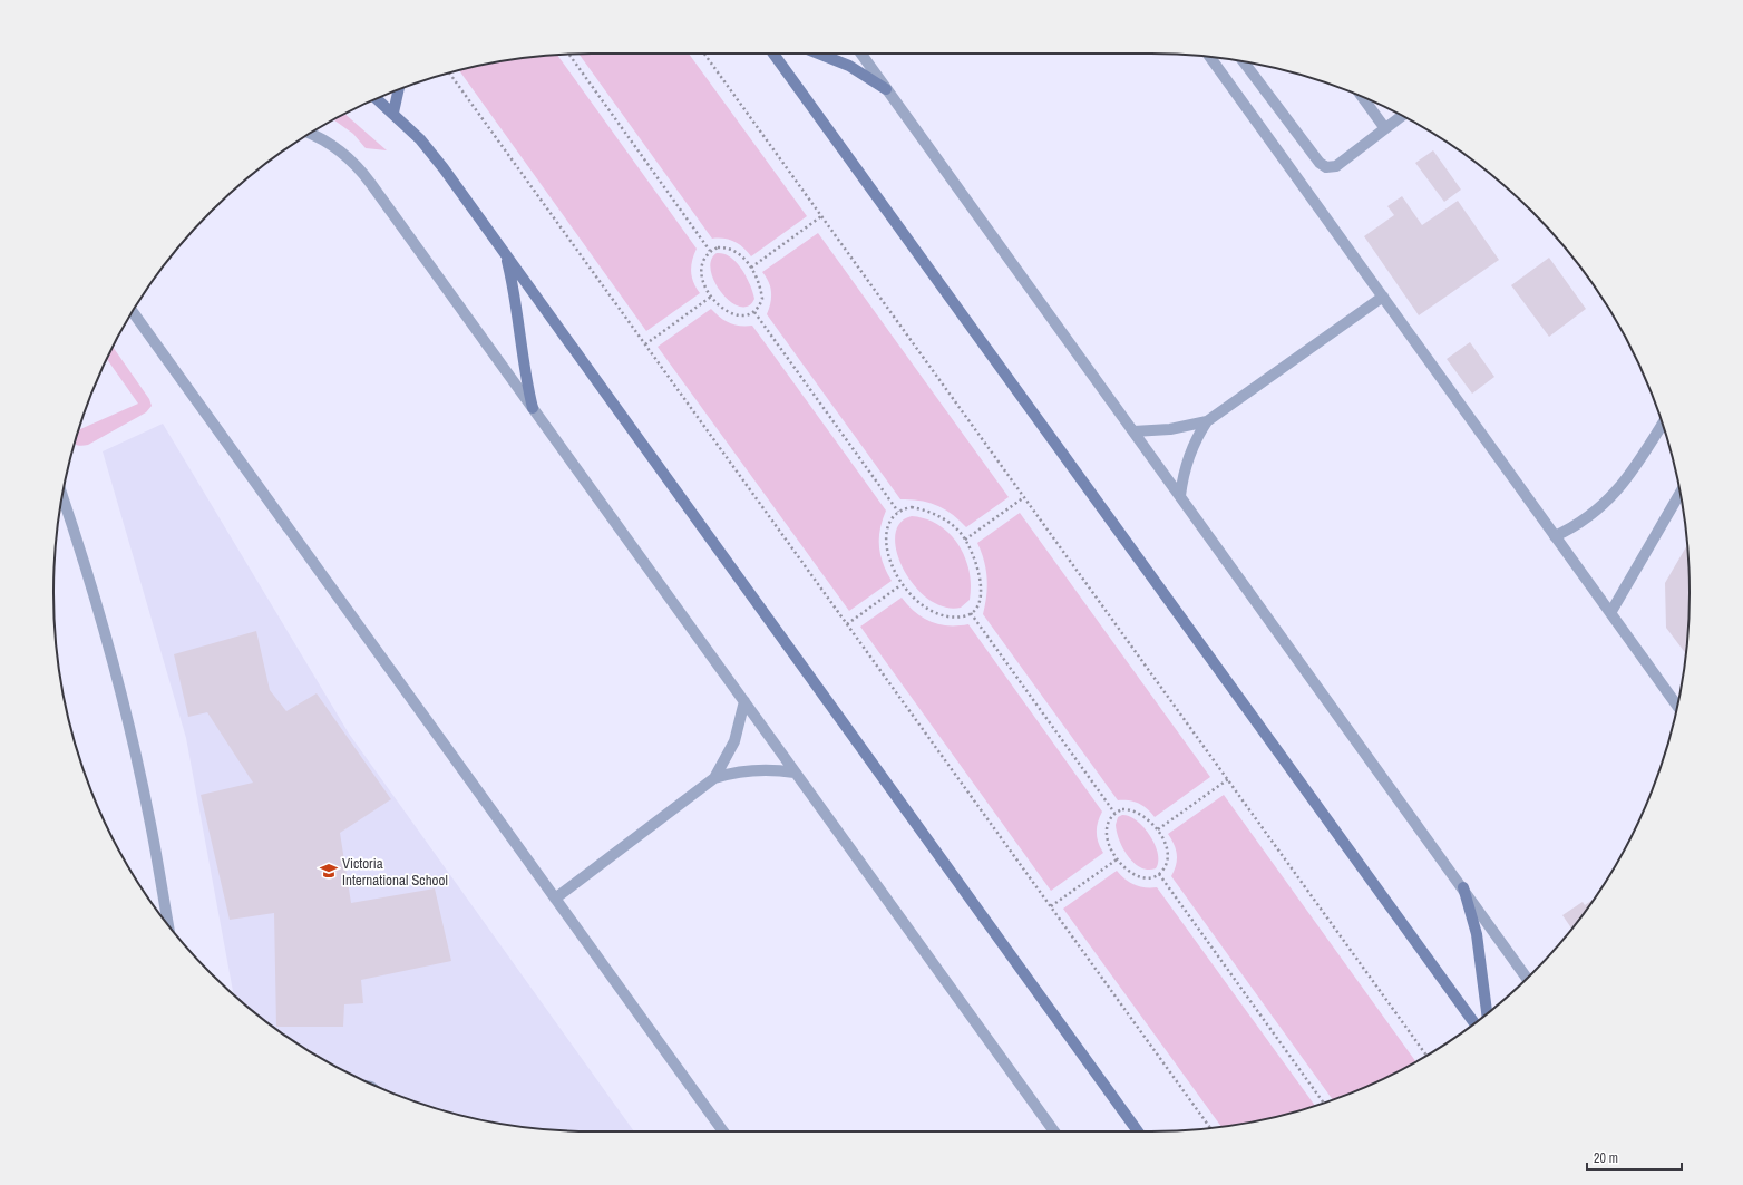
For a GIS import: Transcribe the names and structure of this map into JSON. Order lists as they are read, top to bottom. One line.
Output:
{"places":{"school or university":["Victoria International School"]},"scale_bar":"20 m"}
